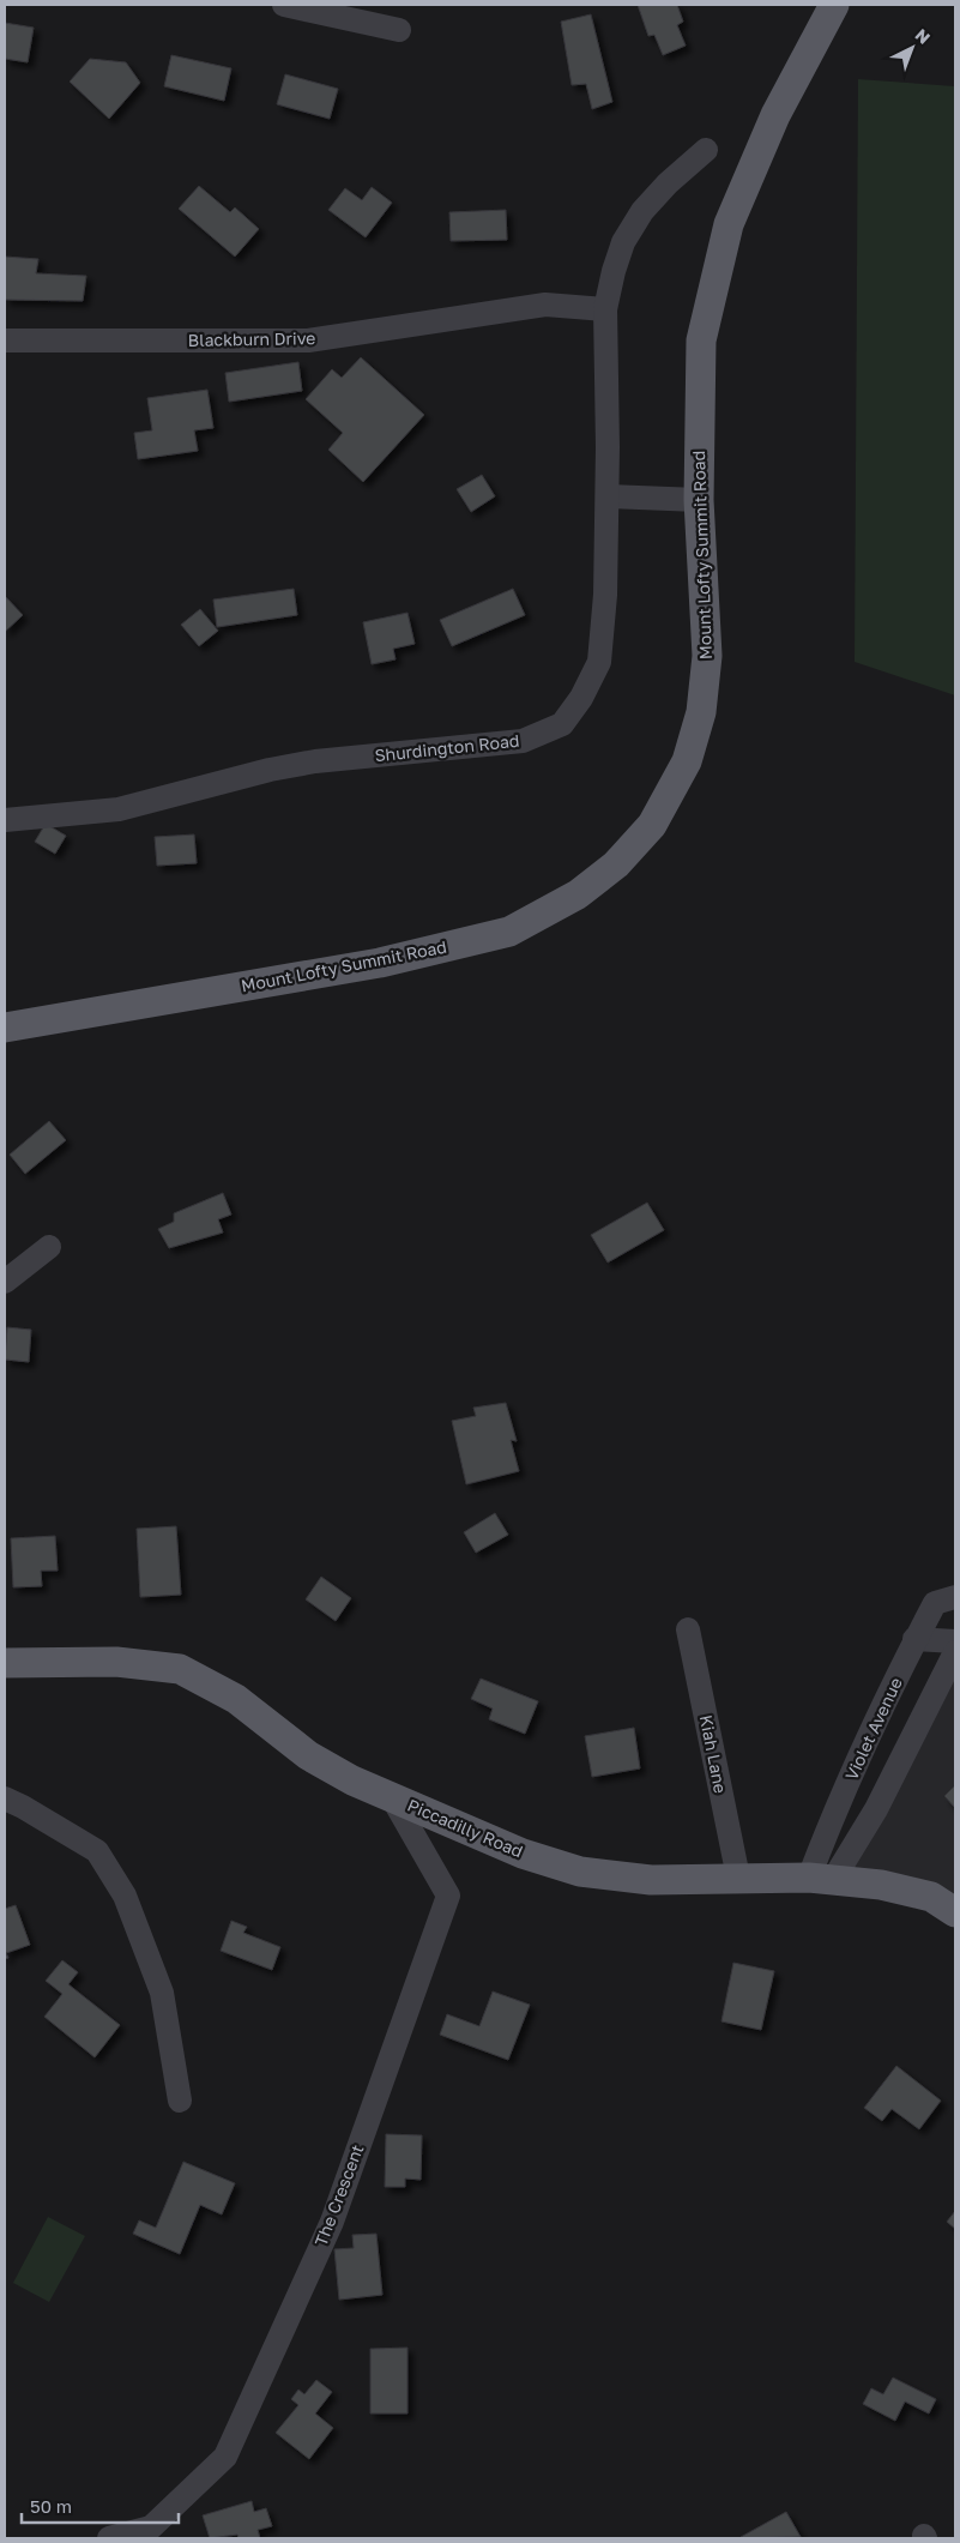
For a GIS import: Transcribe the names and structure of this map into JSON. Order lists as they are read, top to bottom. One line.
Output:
{"streets":{"main road":["Mount Lofty Summit Road","Piccadilly Road"],"street":["Blackburn Drive","Shurdington Road","Violet Avenue","Kiah Lane","The Crescent"]},"crossings":[["Blackburn Drive","Shurdington Road"],["Violet Avenue","Piccadilly Road"],["Kiah Lane","Piccadilly Road"],["Piccadilly Road","The Crescent"]],"scale_bar":"50 m","north":"top right"}
